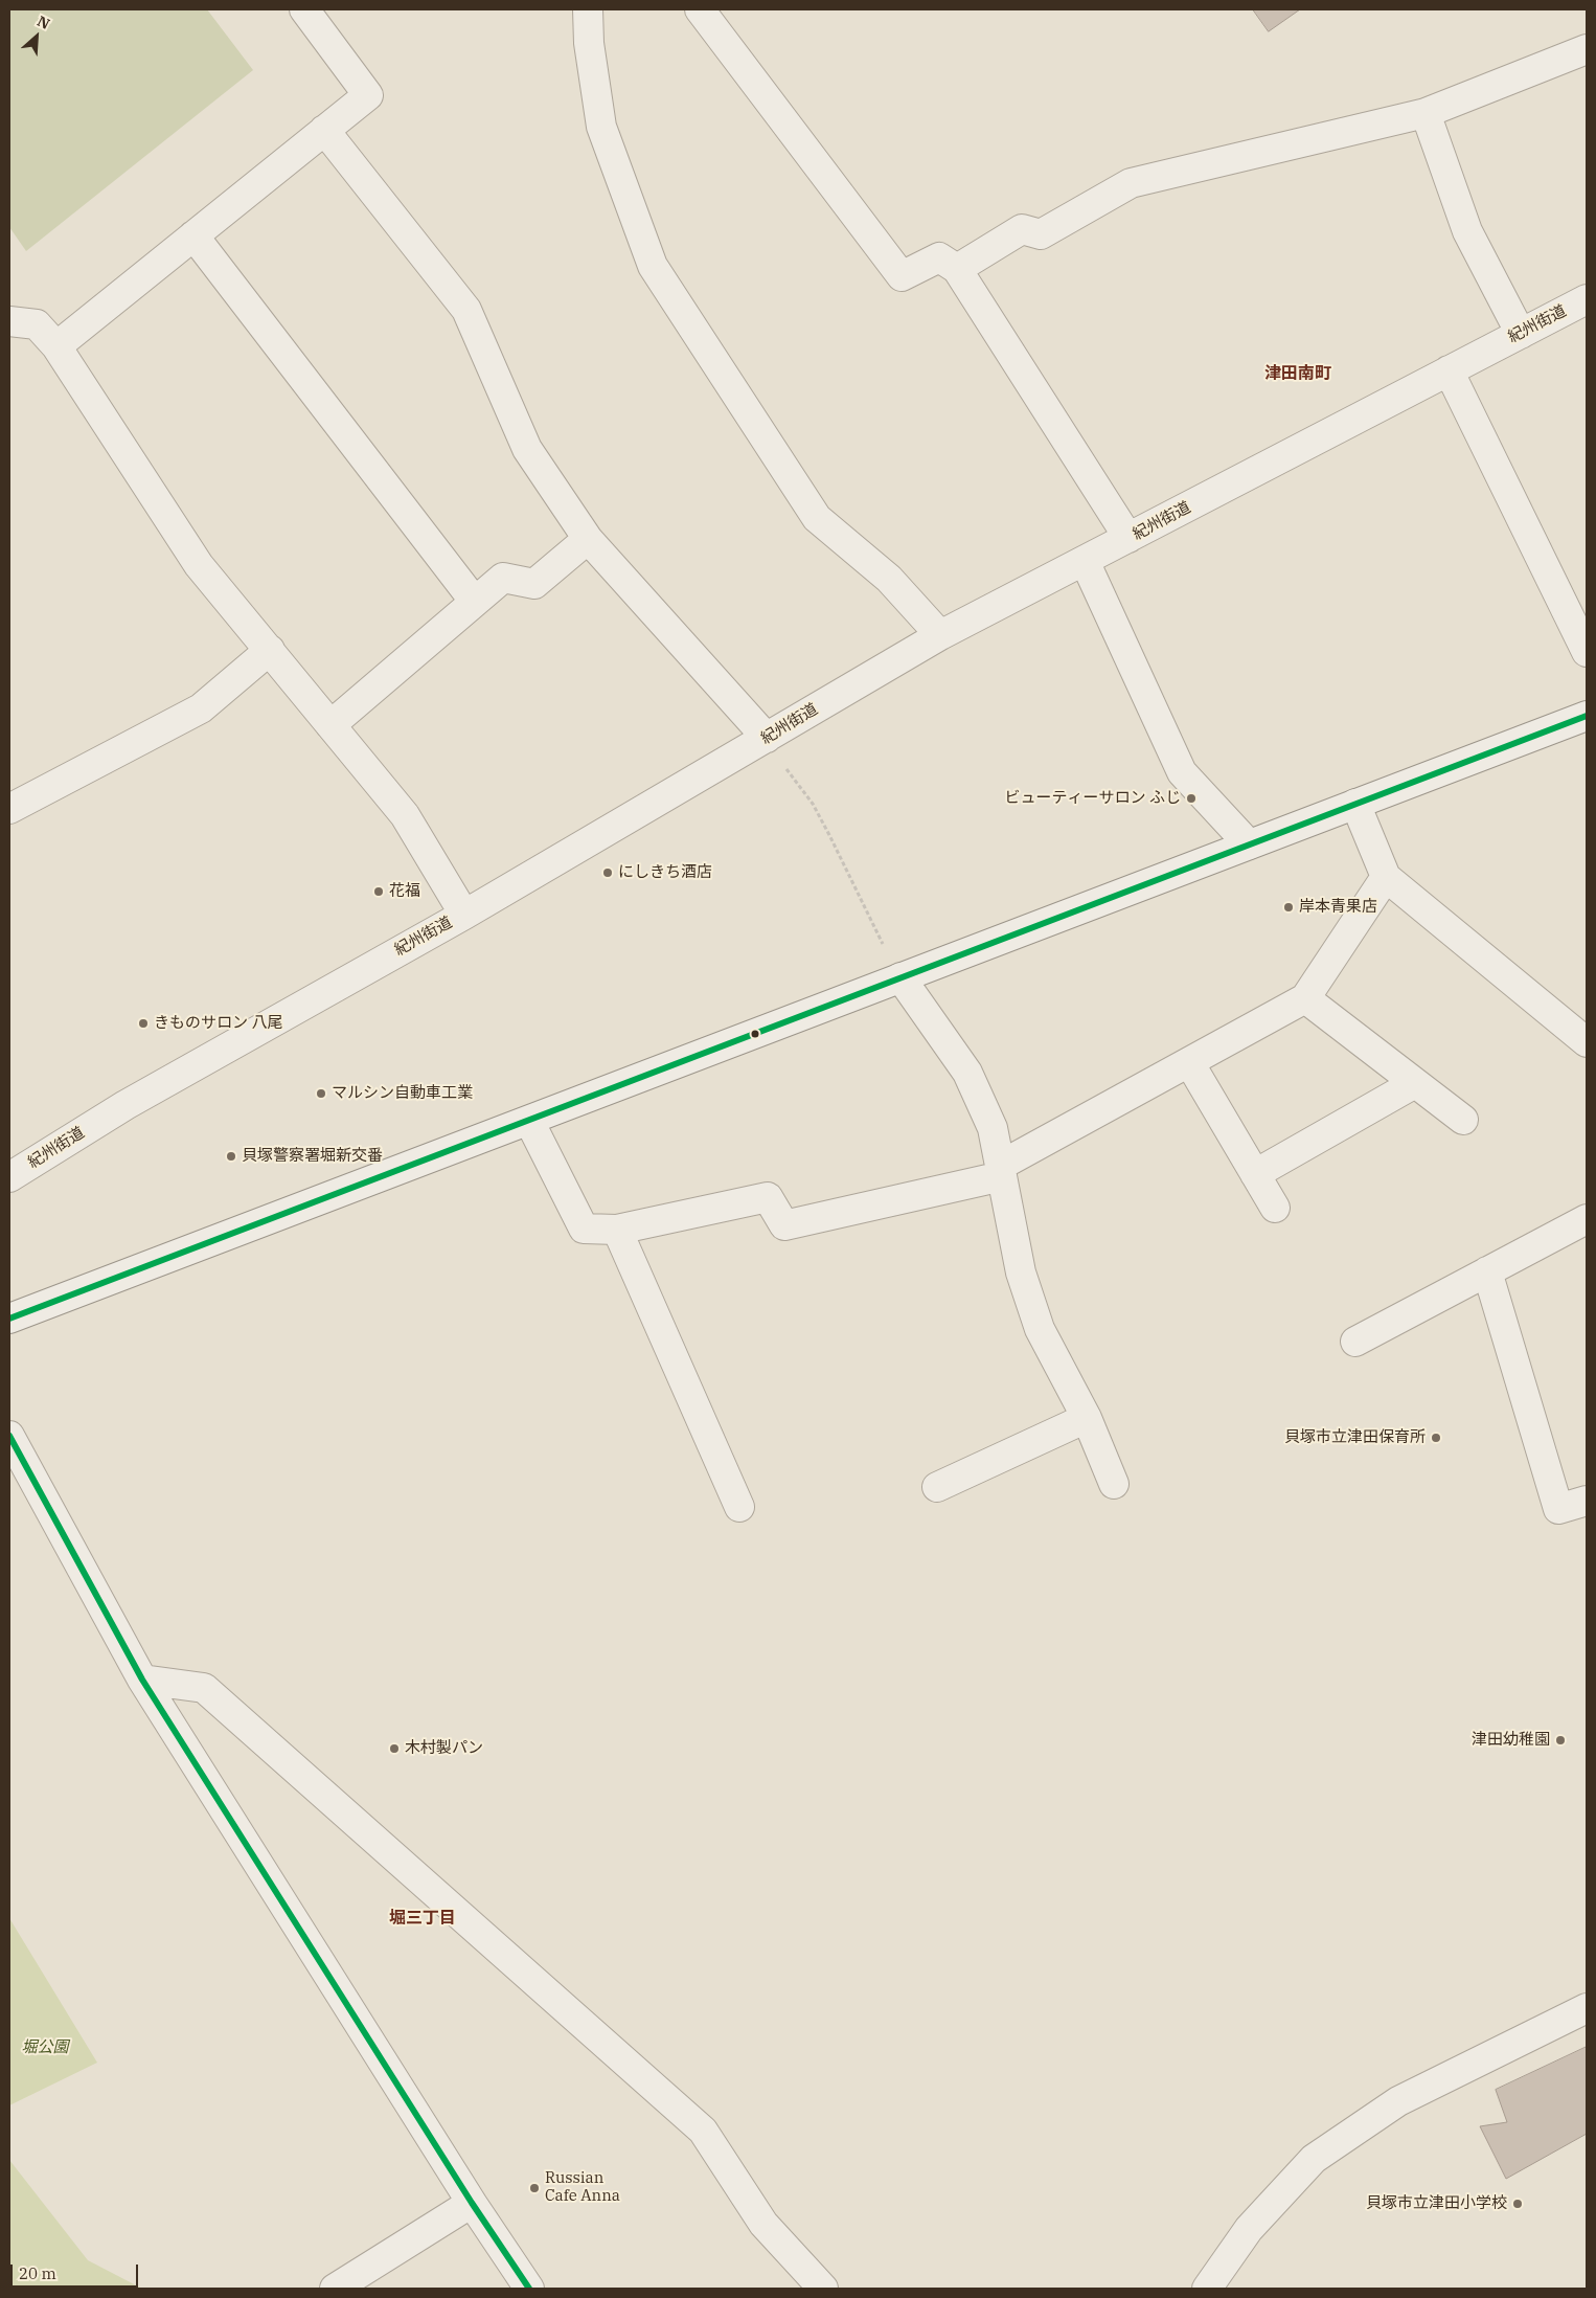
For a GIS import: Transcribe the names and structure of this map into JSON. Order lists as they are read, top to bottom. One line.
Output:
{"streets":{"street":["紀州街道"]},"districts":["津田南町","堀三丁目"],"parks":["堀公園"],"places":["ビューティーサロン ふじ","にしきち酒店","花福","岸本青果店","きものサロン 八尾","マルシン自動車工業","貝塚警察署堀新交番","貝塚市立津田保育所","津田幼稚園","木村製パン","Russian Cafe Anna","貝塚市立津田小学校"],"scale_bar":"20 m","north":"top right"}
